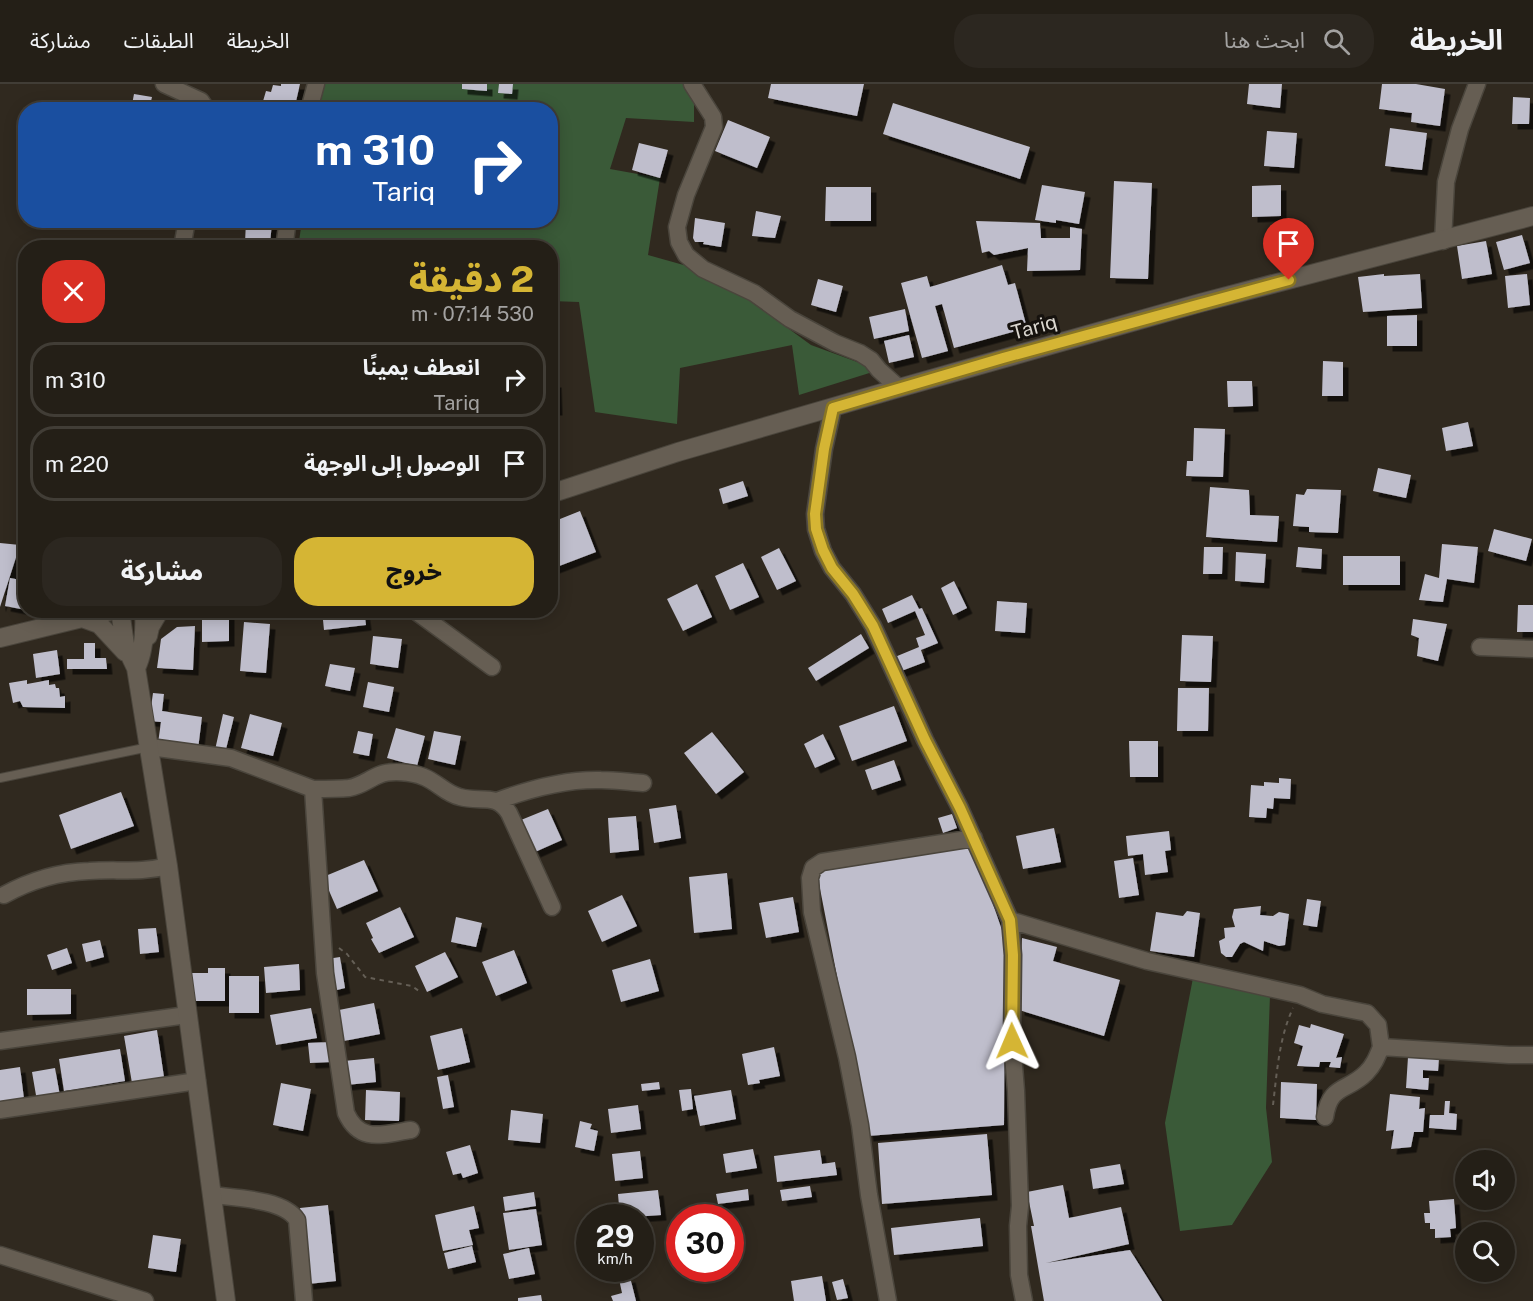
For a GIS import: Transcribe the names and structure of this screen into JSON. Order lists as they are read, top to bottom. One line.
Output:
{"streets":{"main road":["Tariq"]},"page":{"header":"الخريطة","search":"ابحث هنا","nav":["الخريطة","الطبقات","مشاركة"],"turn":["310 m","Tariq"],"heading":["2 دقيقة","530 m · 07:14"],"list":[{"name":"انعطف يمينًا","note":"Tariq","value":"310 m"},{"name":"الوصول إلى الوجهة","value":"220 m"}],"buttons":["خروج","مشاركة"],"speed":"29 km/h","limit":"30"}}
